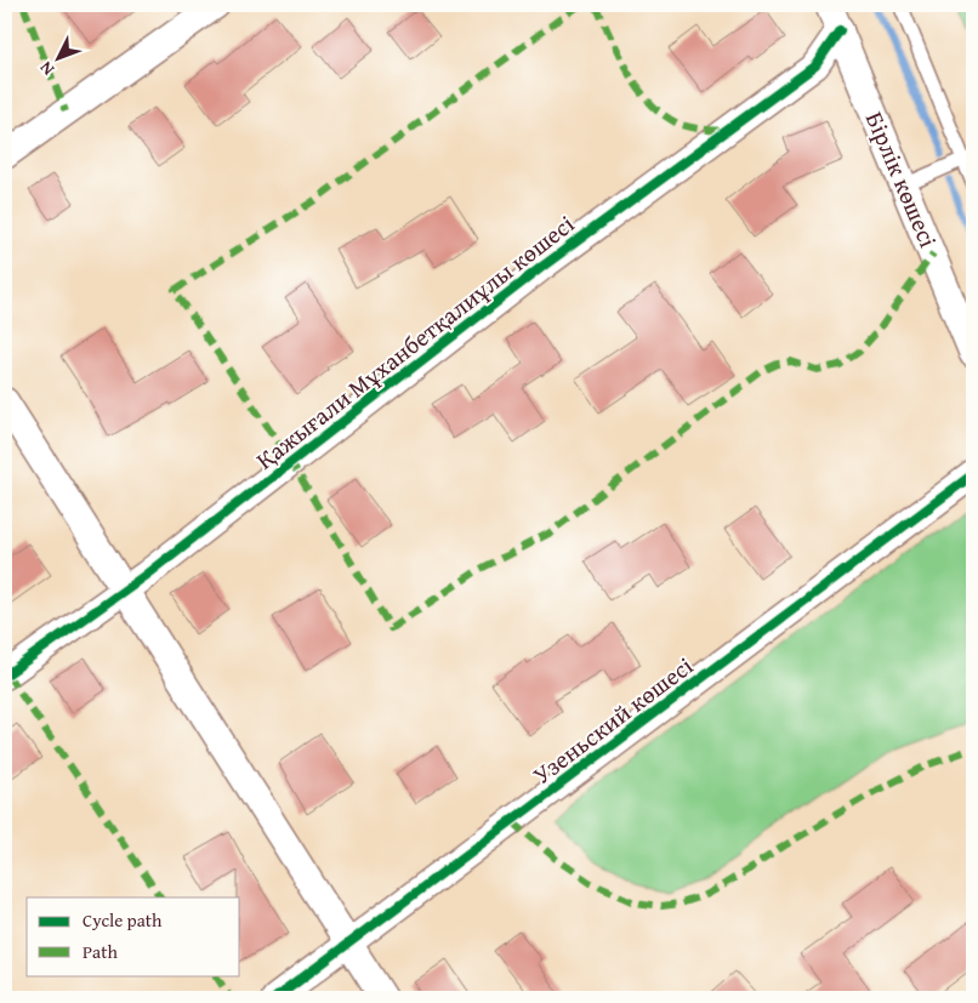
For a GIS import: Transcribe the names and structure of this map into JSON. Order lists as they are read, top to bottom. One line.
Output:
{"streets":{"street":["Бірлік көшесі","Қажығали Мұханбетқалиұлы көшесі","Узеньский көшесі"]},"crossings":[["Бірлік көшесі","Қажығали Мұханбетқалиұлы көшесі"]],"legend":["Cycle path","Path"],"north":"bottom left"}
